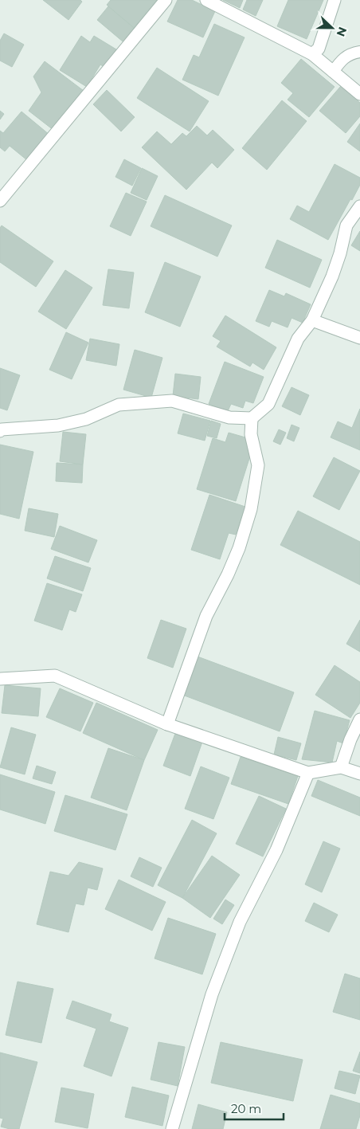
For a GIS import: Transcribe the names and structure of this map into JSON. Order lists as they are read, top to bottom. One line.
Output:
{"scale_bar":"20 m","north":"right"}
